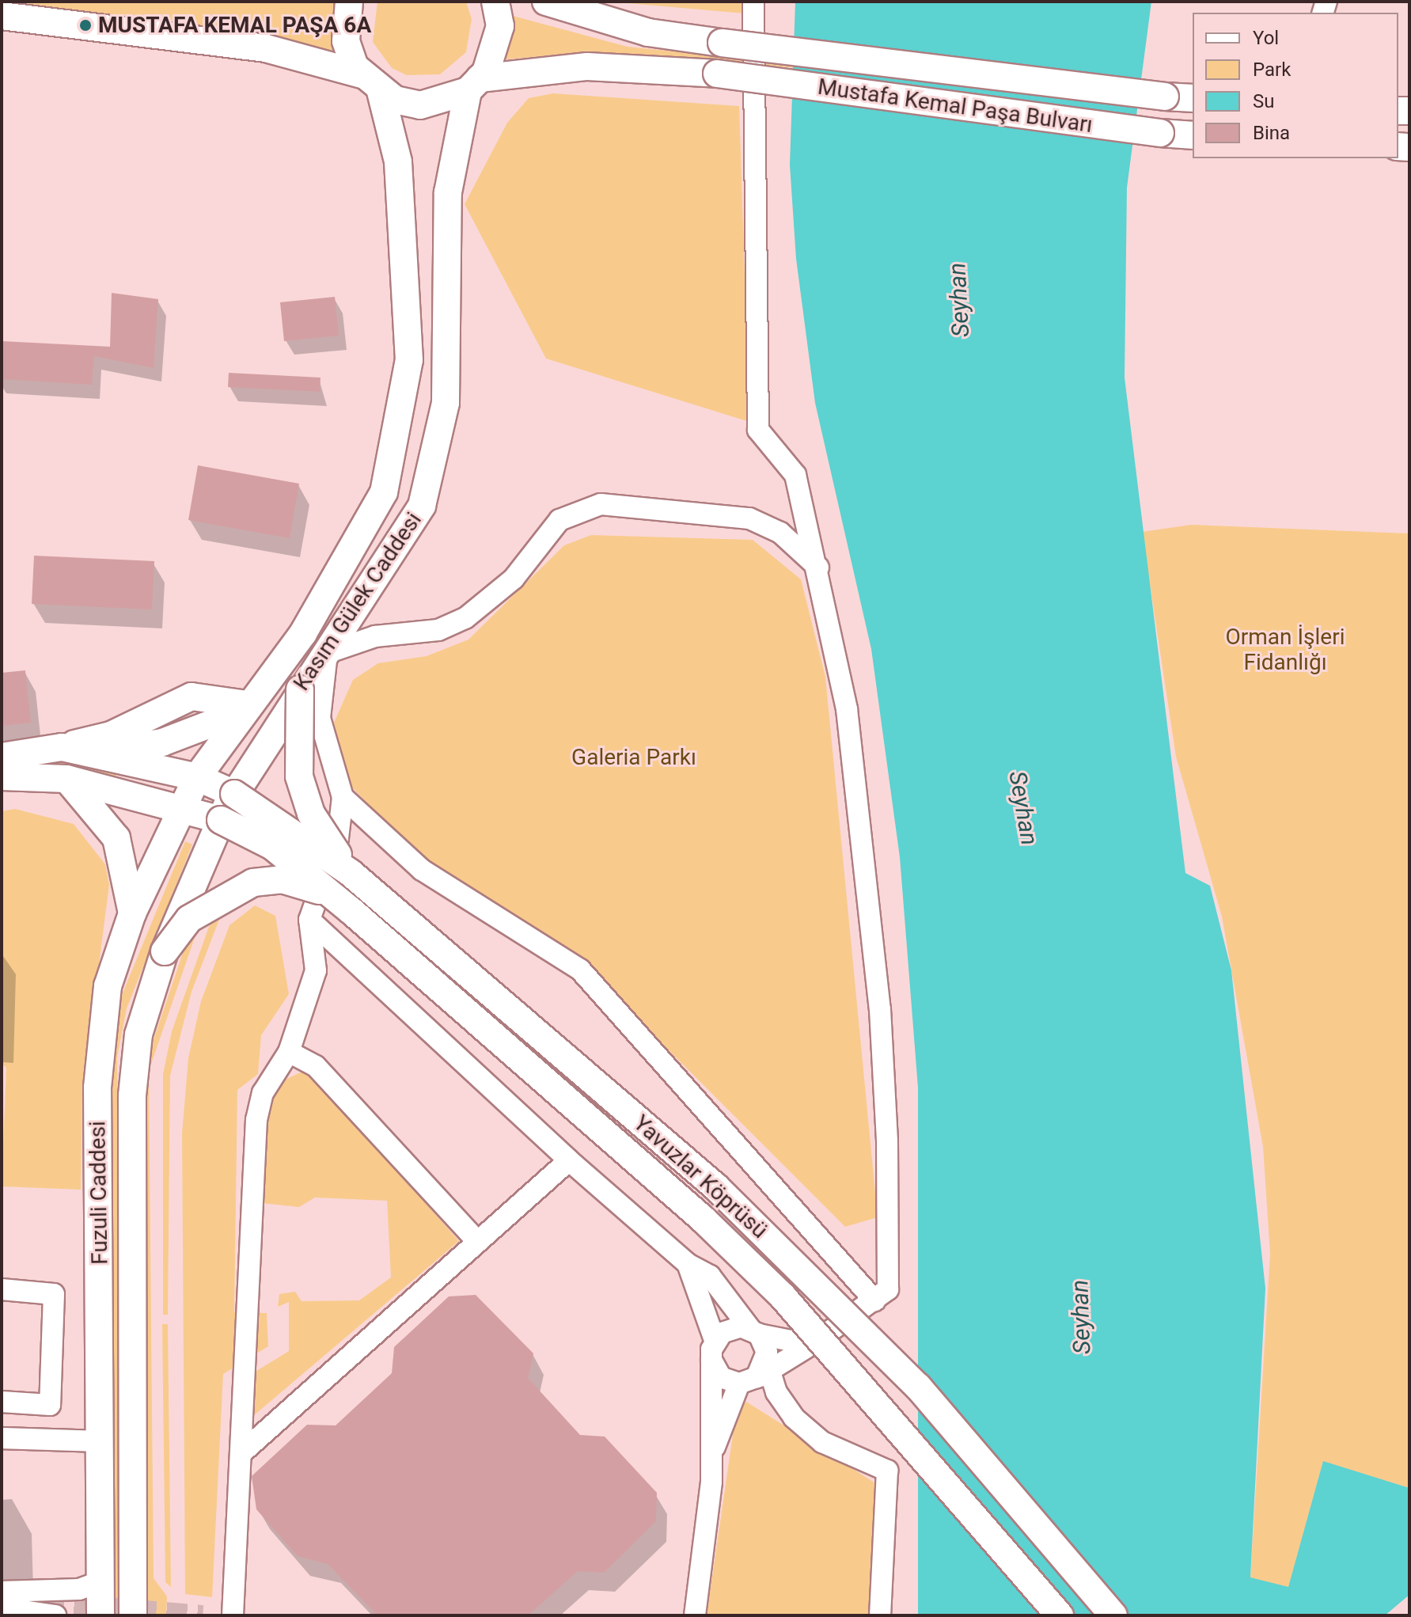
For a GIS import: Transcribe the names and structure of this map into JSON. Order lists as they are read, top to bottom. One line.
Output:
{"streets":{"main road":["Mustafa Kemal Paşa Bulvarı","Kasım Gülek Caddesi","Yavuzlar Köprüsü","Fuzuli Caddesi"]},"crossings":[["Mustafa Kemal Paşa Bulvarı","Kasım Gülek Caddesi"],["Kasım Gülek Caddesi","Yavuzlar Köprüsü"],["Kasım Gülek Caddesi","Fuzuli Caddesi"],["Yavuzlar Köprüsü","Fuzuli Caddesi"]],"water":["Seyhan"],"parks":["Orman İşleri Fidanlığı","Galeria Parkı"],"places":["MUSTAFA KEMAL PAŞA 6A"],"legend":["Yol","Park","Su","Bina"]}
